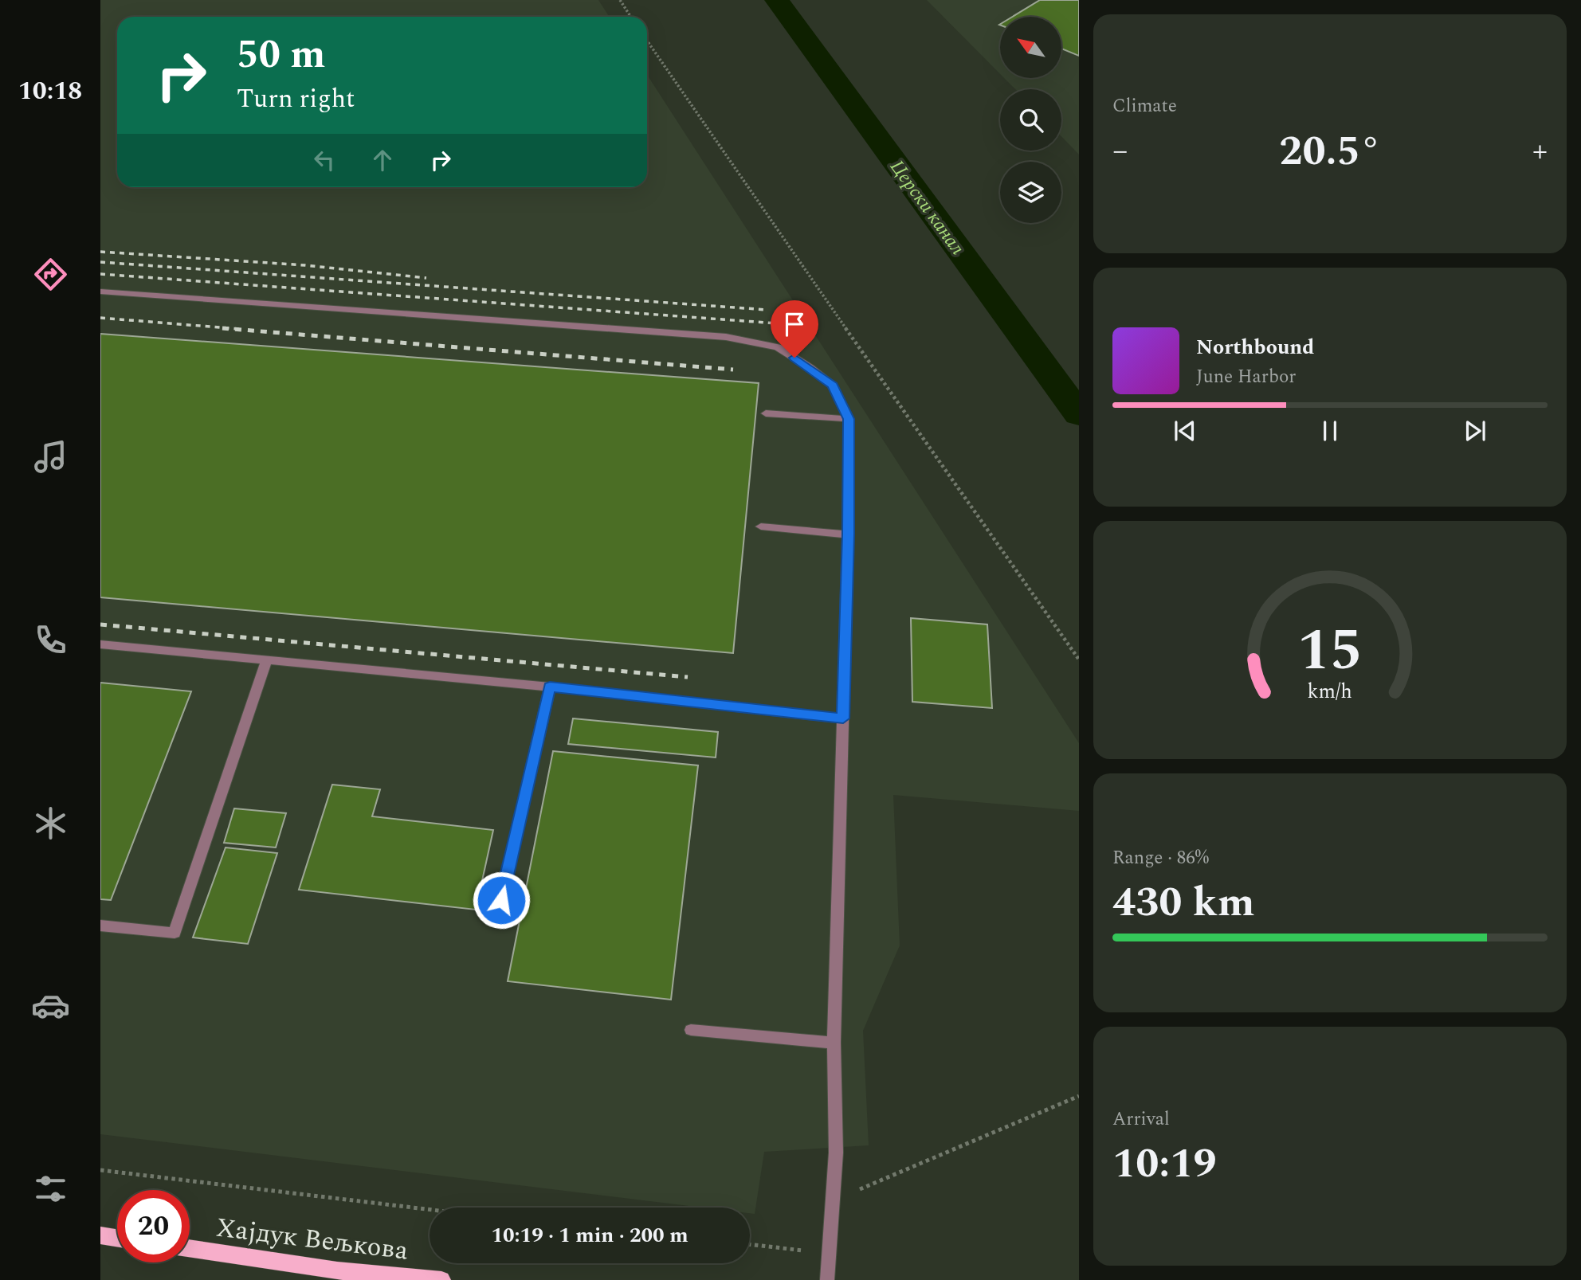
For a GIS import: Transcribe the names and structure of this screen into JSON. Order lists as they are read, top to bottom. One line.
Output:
{"streets":{"main road":["Хајдук Вељкова"]},"water":["Церски канал"],"north":"top left","page":{"tabs":"10:18","tile":["Climate",["Range · 86%","430 km"],["Arrival","10:19"]],"turn":["50 m","Turn right"],"heat":["−","20.5°","+"],"song":["Northbound","June Harbor"],"limit":"20","trip":"10:19 · 1 min · 200 m","gauge":["15","km/h"]}}
